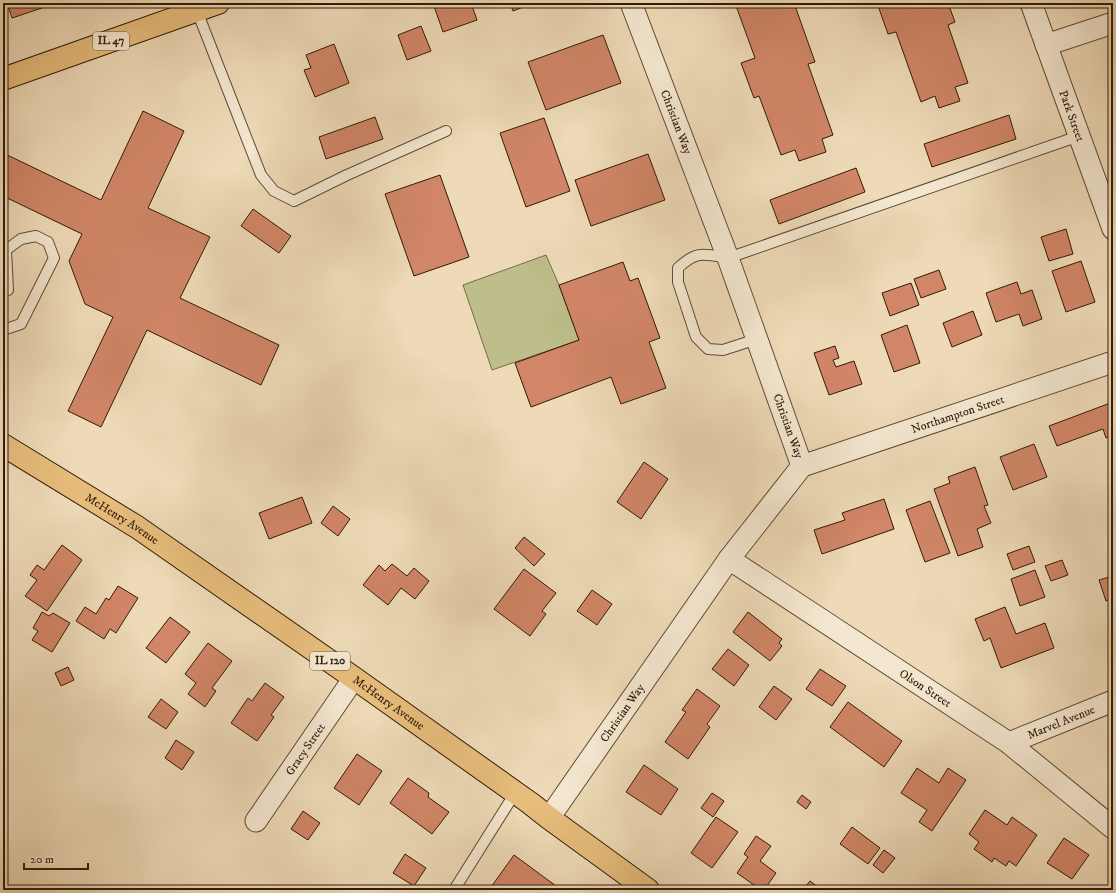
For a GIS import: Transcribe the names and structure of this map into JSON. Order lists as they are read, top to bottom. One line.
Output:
{"streets":{"main road":["IL 47","McHenry Avenue","IL 120"],"street":["Park Street","Christian Way","Northampton Street","Olson Street","Marvel Avenue","Gracy Street"]},"crossings":[["Christian Way","Northampton Street"],["Christian Way","McHenry Avenue"],["Christian Way","Olson Street"],["McHenry Avenue","Gracy Street"],["Olson Street","Marvel Avenue"]],"scale_bar":"20 m"}
